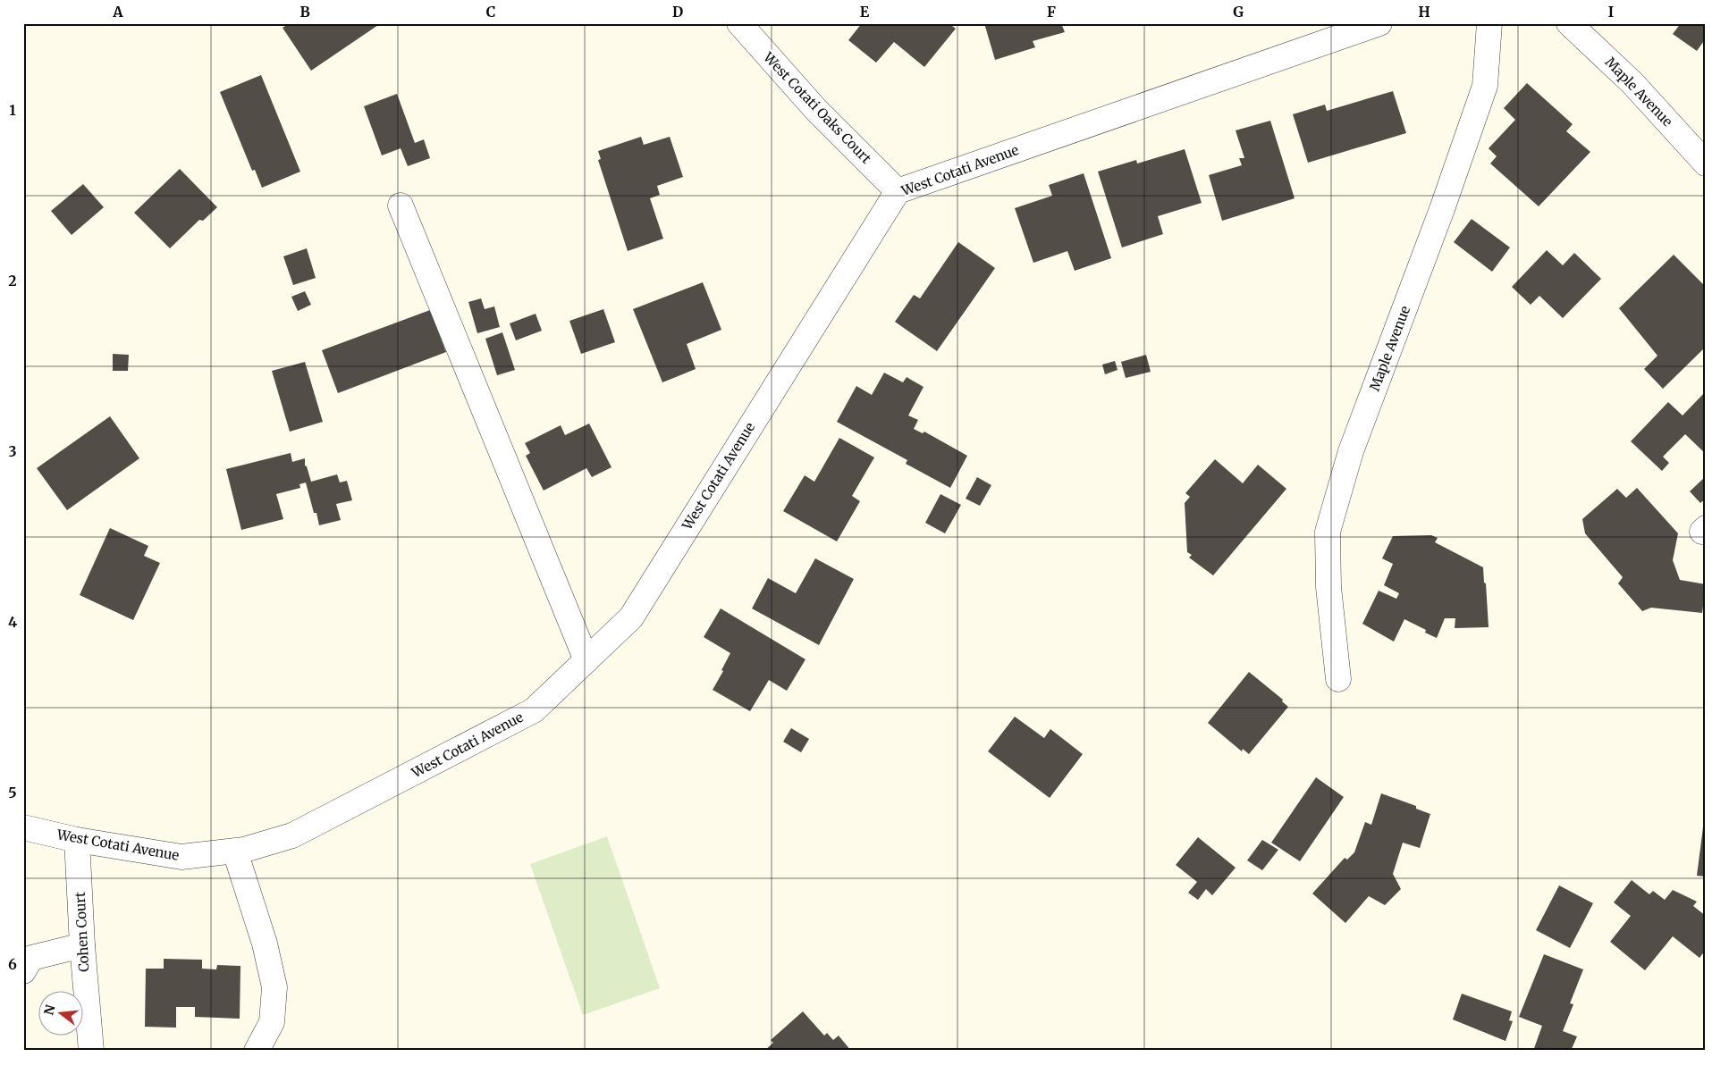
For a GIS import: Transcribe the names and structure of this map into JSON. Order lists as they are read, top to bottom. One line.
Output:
{"streets":{"street":["Maple Avenue","West Cotati Oaks Court","West Cotati Avenue","Cohen Court"]},"crossings":[["West Cotati Oaks Court","West Cotati Avenue"],["West Cotati Avenue","Cohen Court"]],"north":"left","grid":{"columns":["A","B","C","D","E","F","G","H","I"],"rows":["1","2","3","4","5","6"]}}
